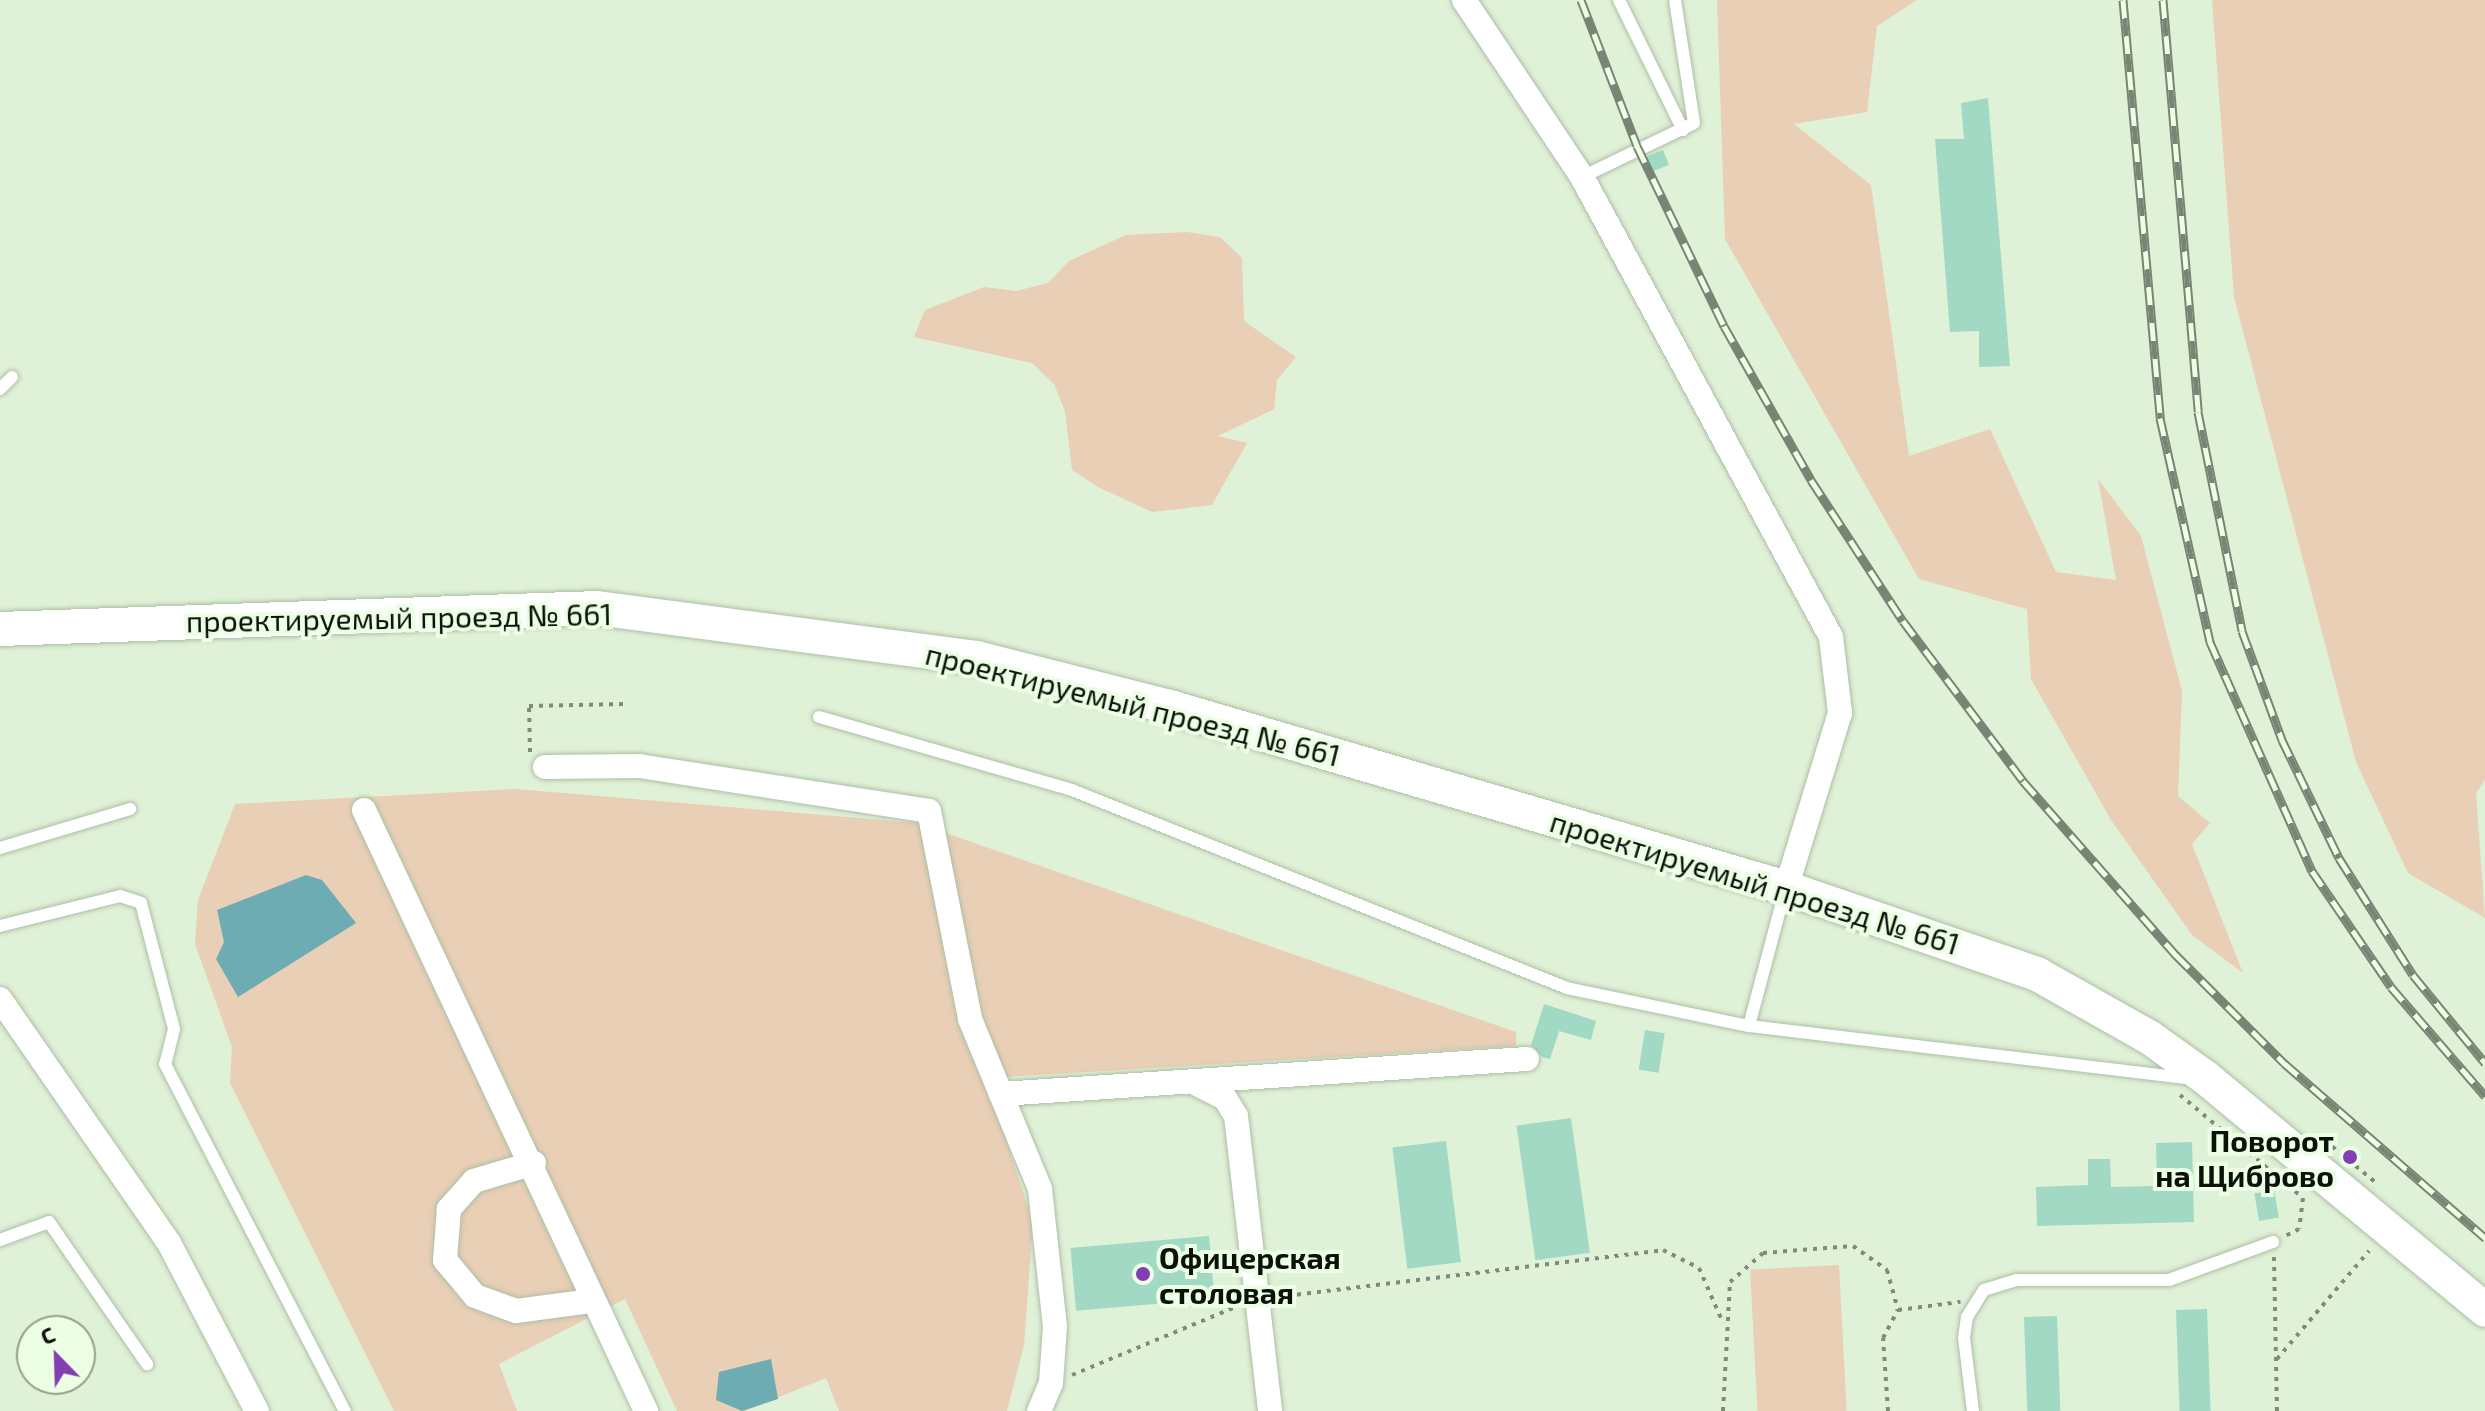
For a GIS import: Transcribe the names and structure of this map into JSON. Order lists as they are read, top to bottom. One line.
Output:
{"streets":{"main road":["проектируемый проезд № 661"]},"places":["Поворот на Щиброво","Офицерская столовая"],"north":"top left"}
